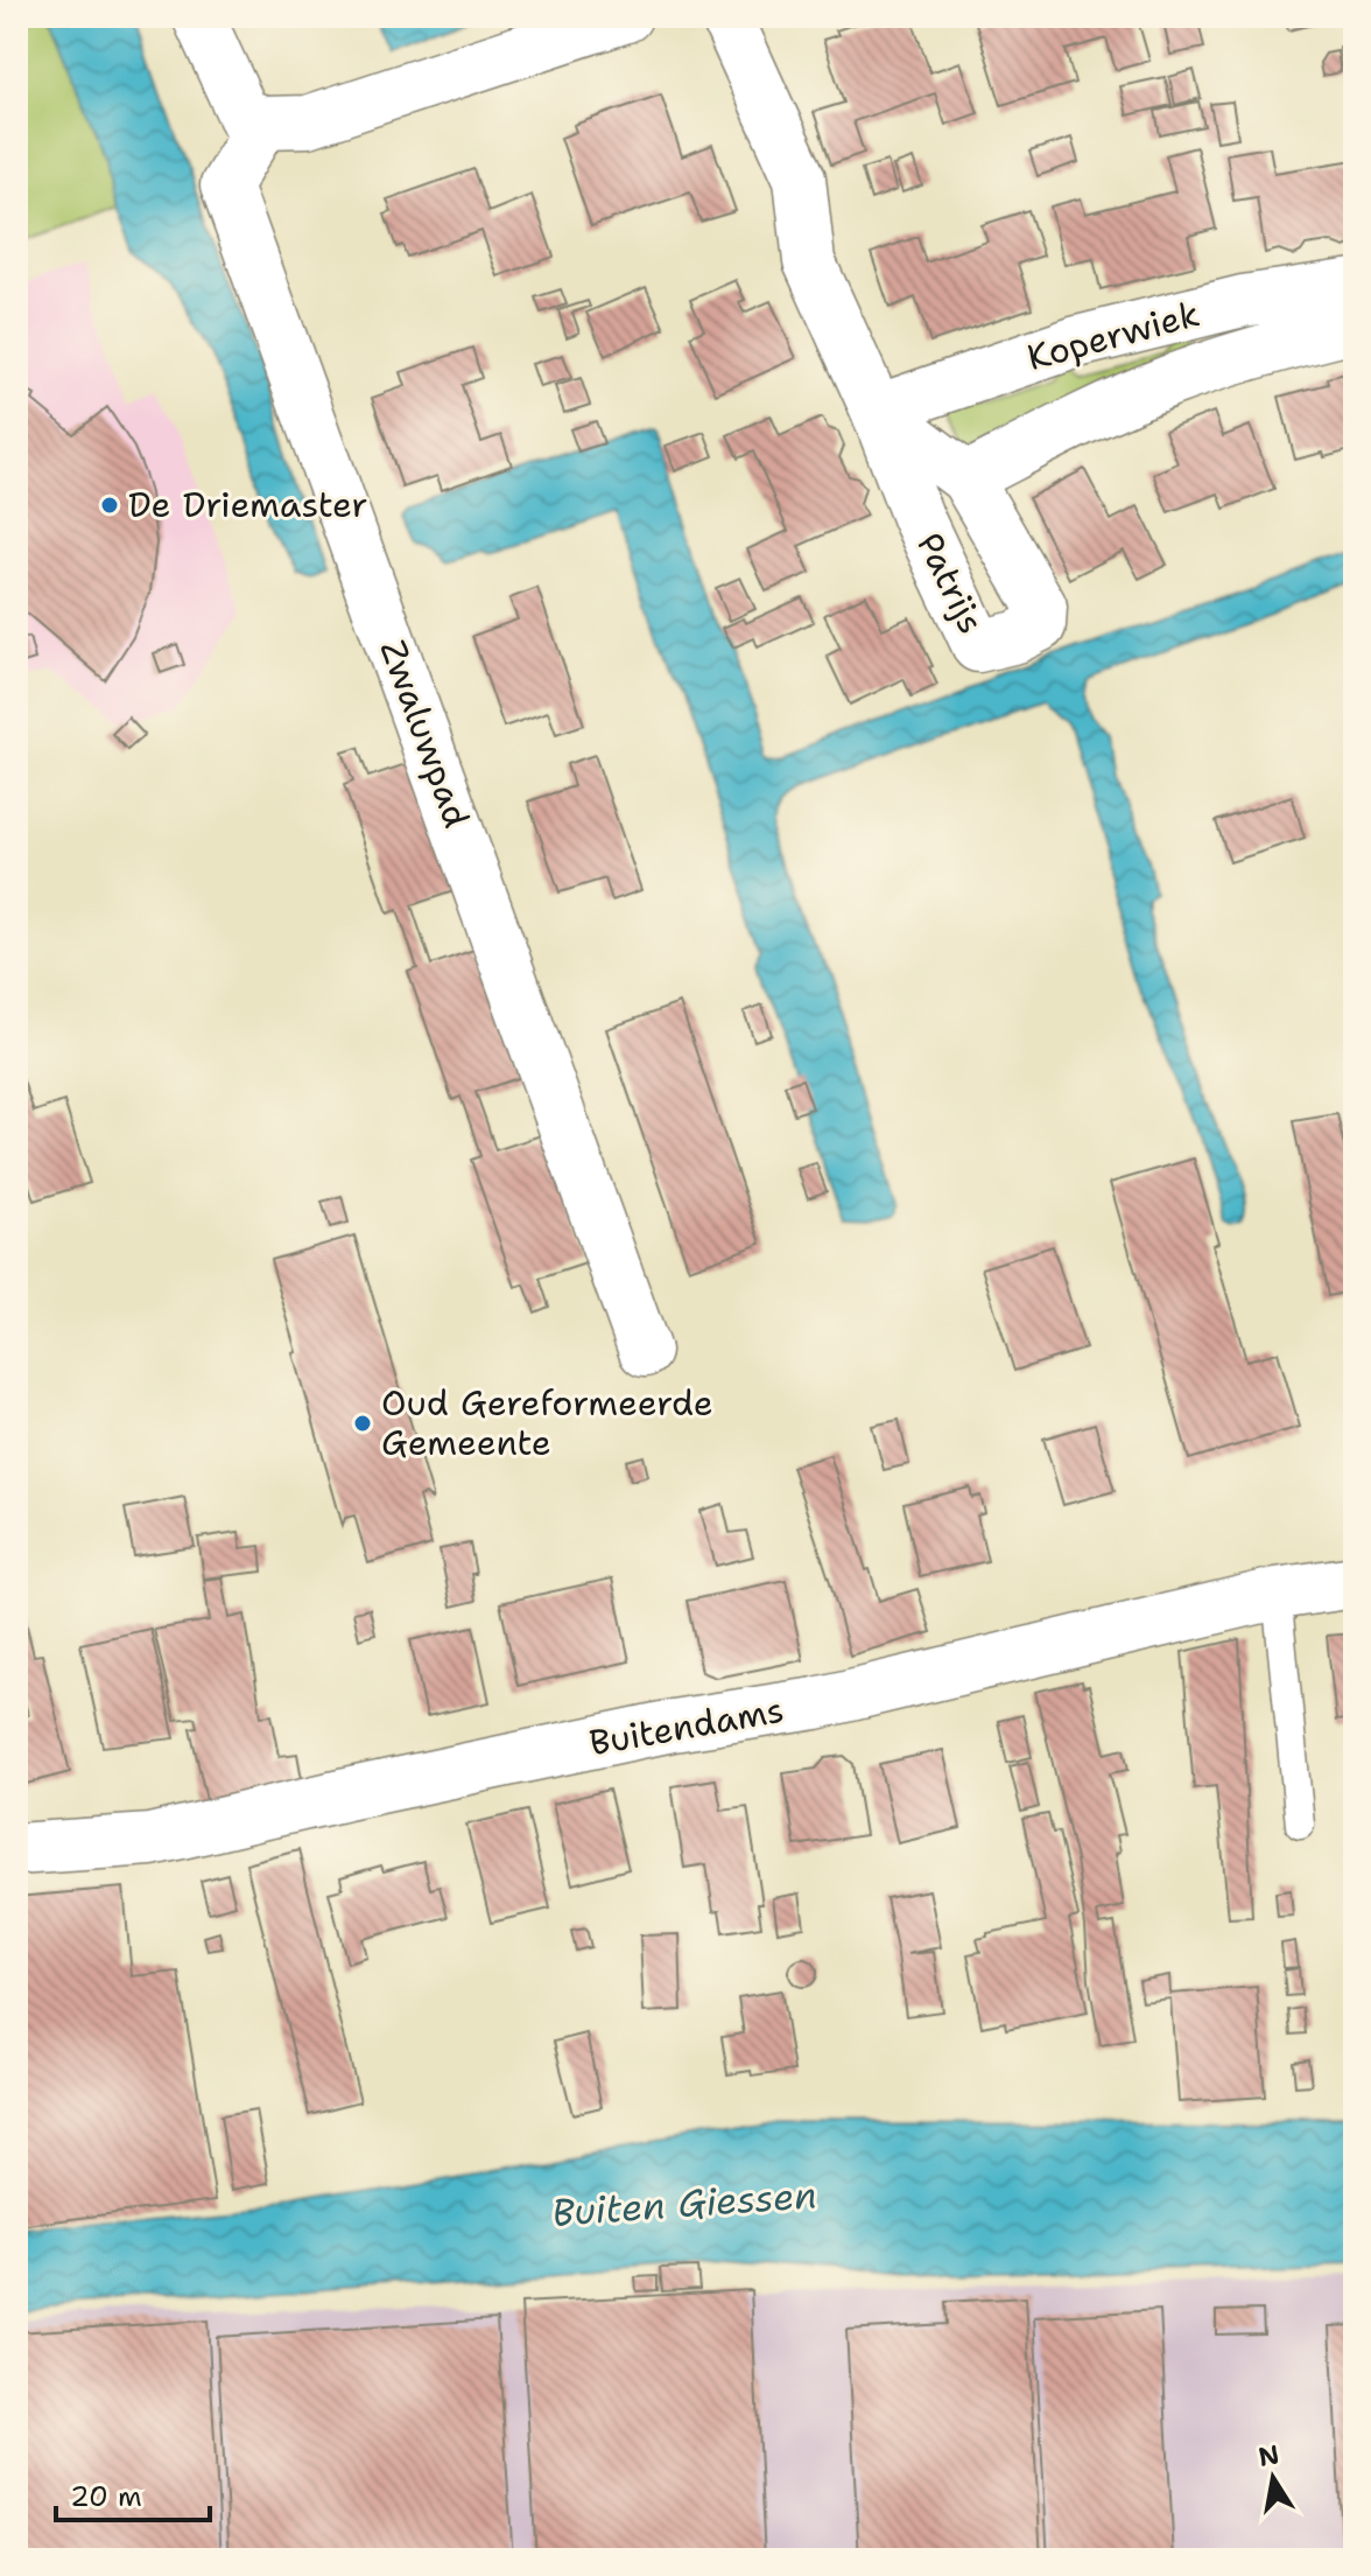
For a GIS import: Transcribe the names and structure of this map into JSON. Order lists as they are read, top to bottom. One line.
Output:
{"streets":{"street":["Koperwiek","Patrijs","Zwaluwpad","Buitendams"]},"crossings":[["Koperwiek","Patrijs"]],"water":["Buiten Giessen"],"places":["De Driemaster","Oud Gereformeerde Gemeente"],"scale_bar":"20 m","north":"top"}
